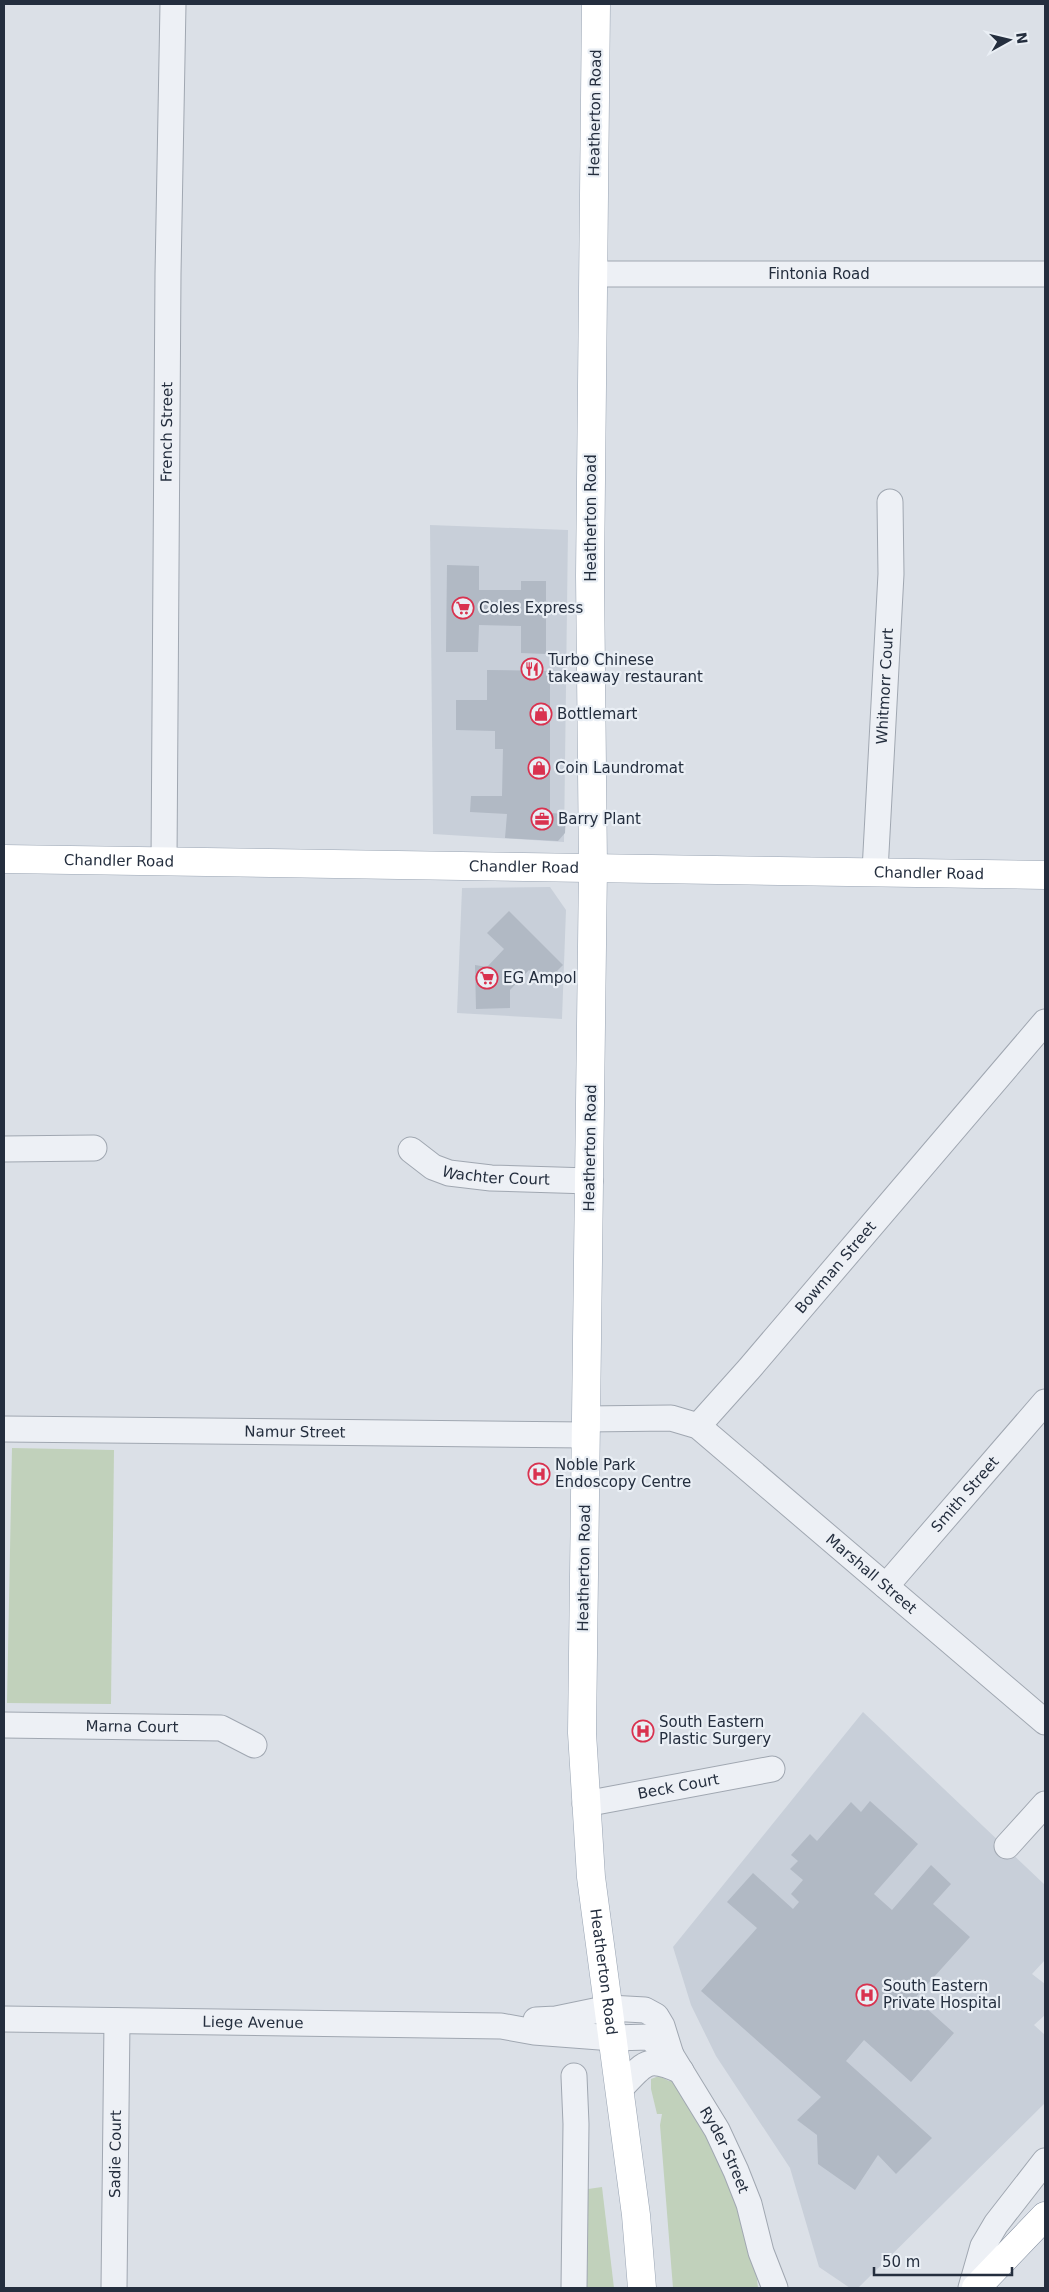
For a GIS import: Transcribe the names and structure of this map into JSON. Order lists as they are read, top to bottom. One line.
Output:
{"streets":{"main road":["Heatherton Road","Chandler Road"],"street":["Fintonia Road","French Street","Whitmorr Court","Wachter Court","Bowman Street","Namur Street","Smith Street","Marshall Street","Marna Court","Beck Court","Liege Avenue","Ryder Street","Sadie Court"]},"crossings":[["Heatherton Road","Fintonia Road"],["Heatherton Road","Chandler Road"],["Heatherton Road","Wachter Court"],["Heatherton Road","Namur Street"],["Heatherton Road","Beck Court"],["Heatherton Road","Liege Avenue"],["Heatherton Road","Ryder Street"],["French Street","Chandler Road"],["Whitmorr Court","Chandler Road"],["Bowman Street","Marshall Street"],["Smith Street","Marshall Street"],["Liege Avenue","Ryder Street"],["Liege Avenue","Sadie Court"]],"places":{"supermarket":["Coles Express","EG Ampol"],"restaurant":["Turbo Chinese takeaway restaurant"],"shop":["Bottlemart","Coin Laundromat"],"office":["Barry Plant"],"hospital":["Noble Park Endoscopy Centre","South Eastern Plastic Surgery","South Eastern Private Hospital"]},"scale_bar":"50 m","north":"right"}
